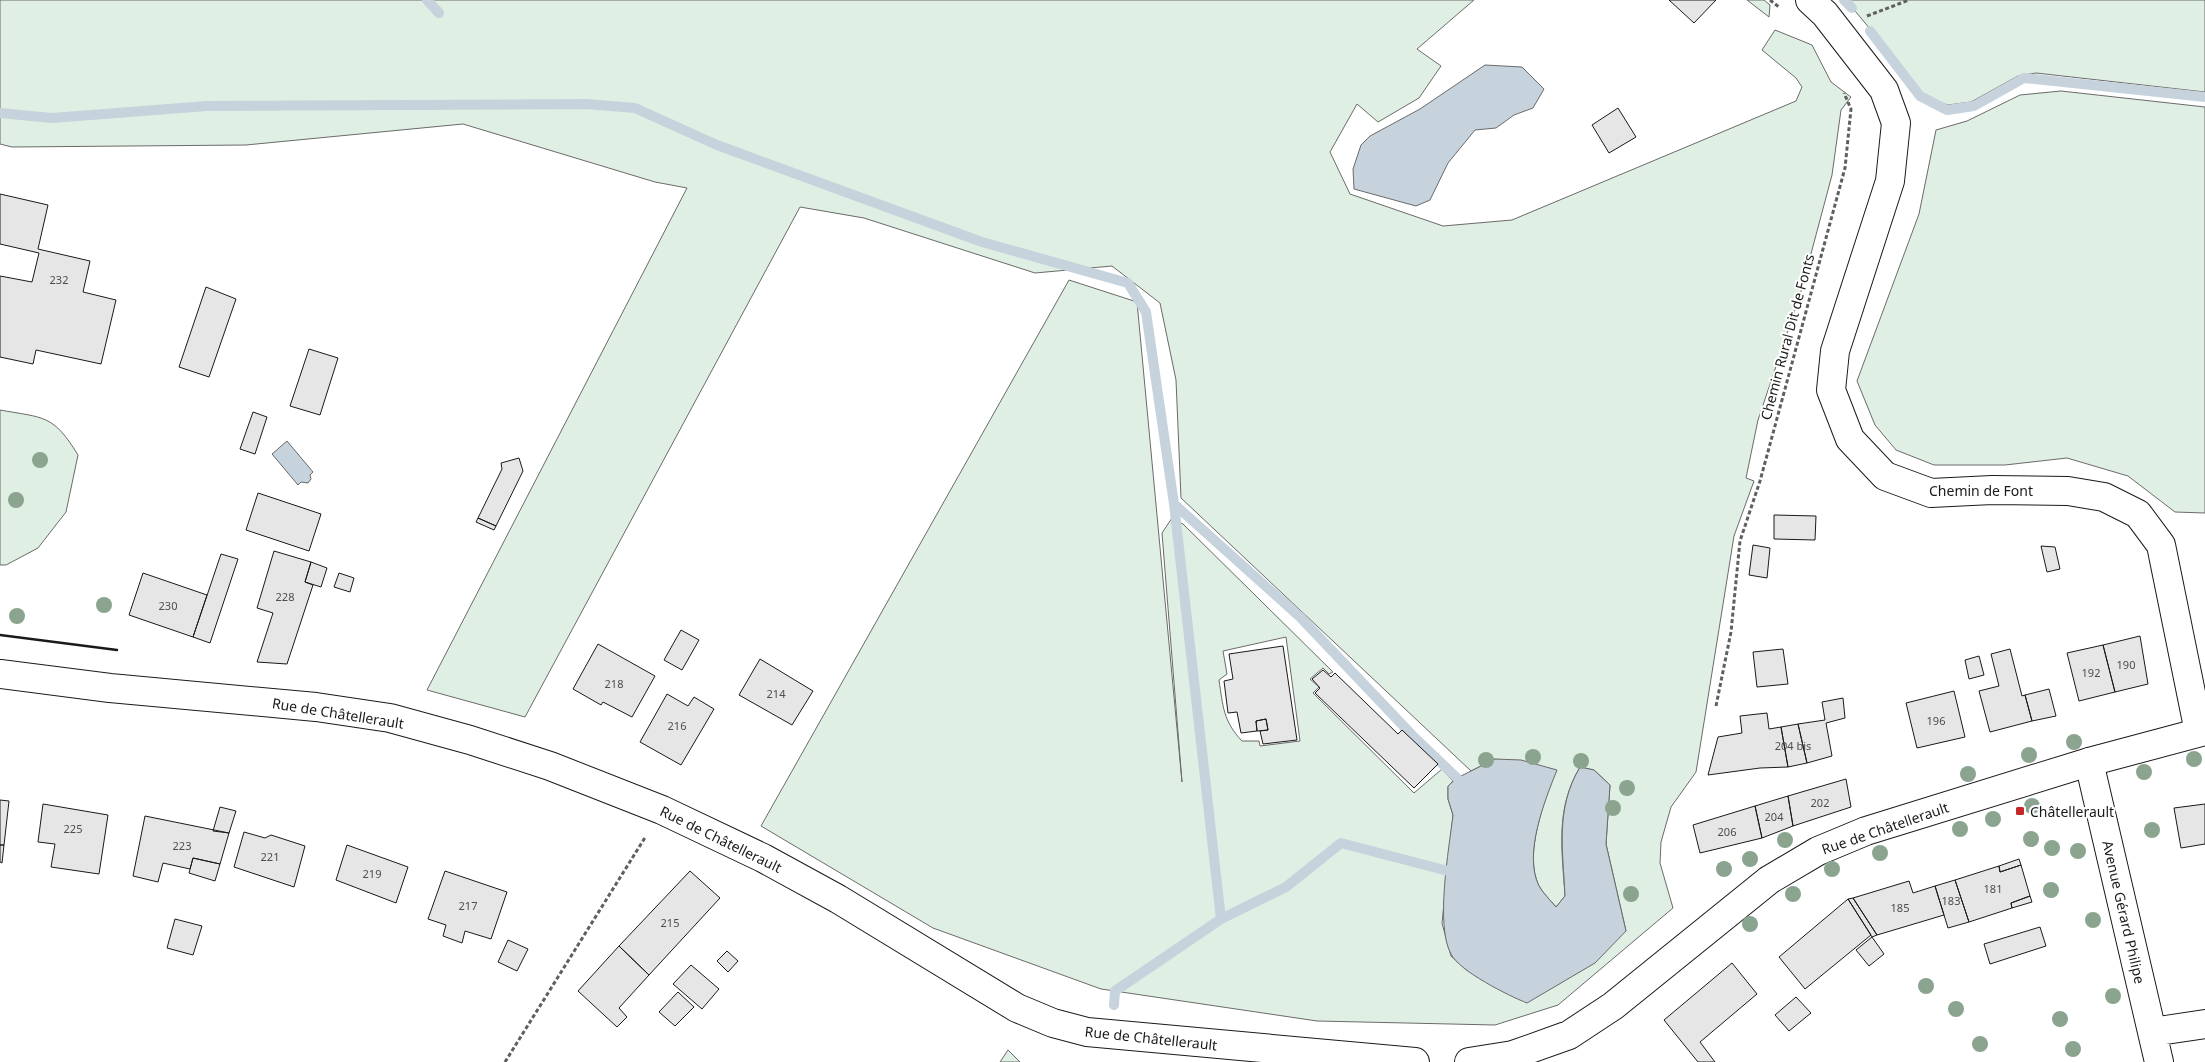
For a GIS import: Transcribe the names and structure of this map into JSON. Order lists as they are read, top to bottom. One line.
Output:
{"streets":{"main road":["Chemin de Font","Rue de Châtellerault","Avenue Gérard Philipe"],"path":["Chemin Rural Dit de Fonts"]},"crossings":[["Chemin de Font","Rue de Châtellerault"],["Rue de Châtellerault","Avenue Gérard Philipe"]],"places":{"transit":["Châtellerault"]},"house_numbers":["232","228","230","190","192","218","214","196","216","204 bis","202","204","225","206","223","221","219","181","183","217","185","215"]}
